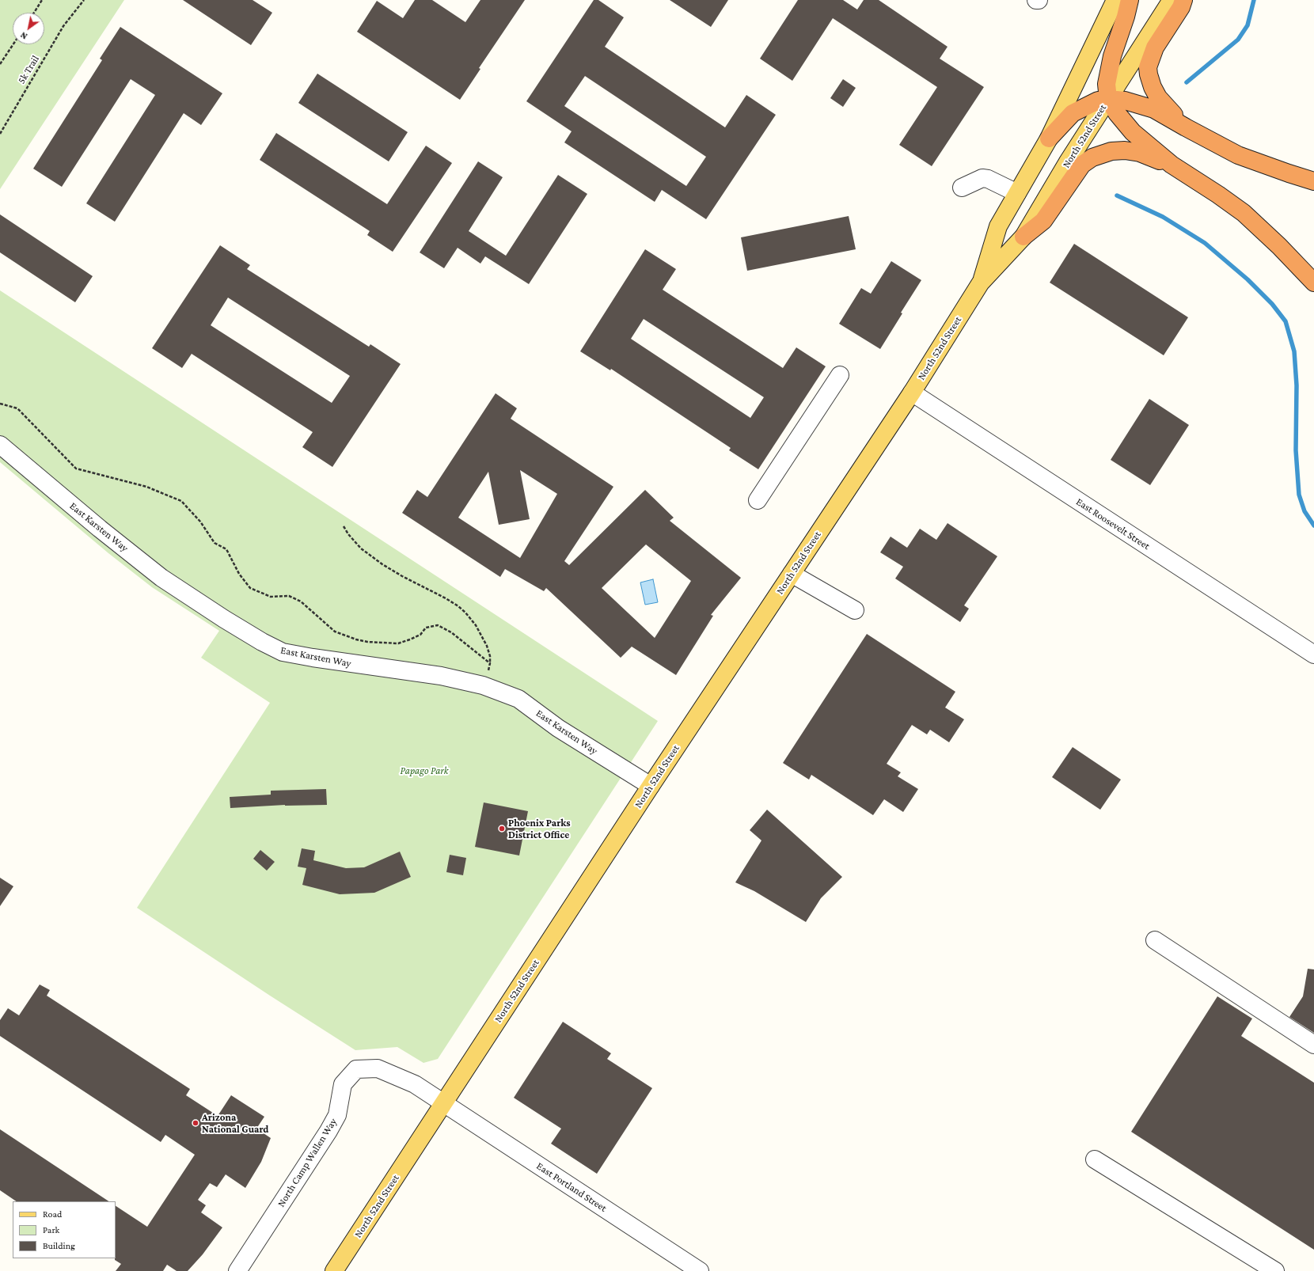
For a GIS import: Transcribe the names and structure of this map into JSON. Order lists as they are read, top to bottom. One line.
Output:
{"streets":{"main road":["North 52nd Street"],"street":["East Roosevelt Street","East Karsten Way","North Camp Wallen Way","East Portland Street"],"path":["5k Trail"]},"crossings":[["North 52nd Street","East Roosevelt Street"],["North 52nd Street","East Karsten Way"],["North 52nd Street","North Camp Wallen Way"],["North 52nd Street","East Portland Street"],["North Camp Wallen Way","East Portland Street"]],"parks":["Papago Park"],"places":["Phoenix Parks District Office","Arizona National Guard"],"legend":["Road","Park","Building"],"north":"bottom left"}
